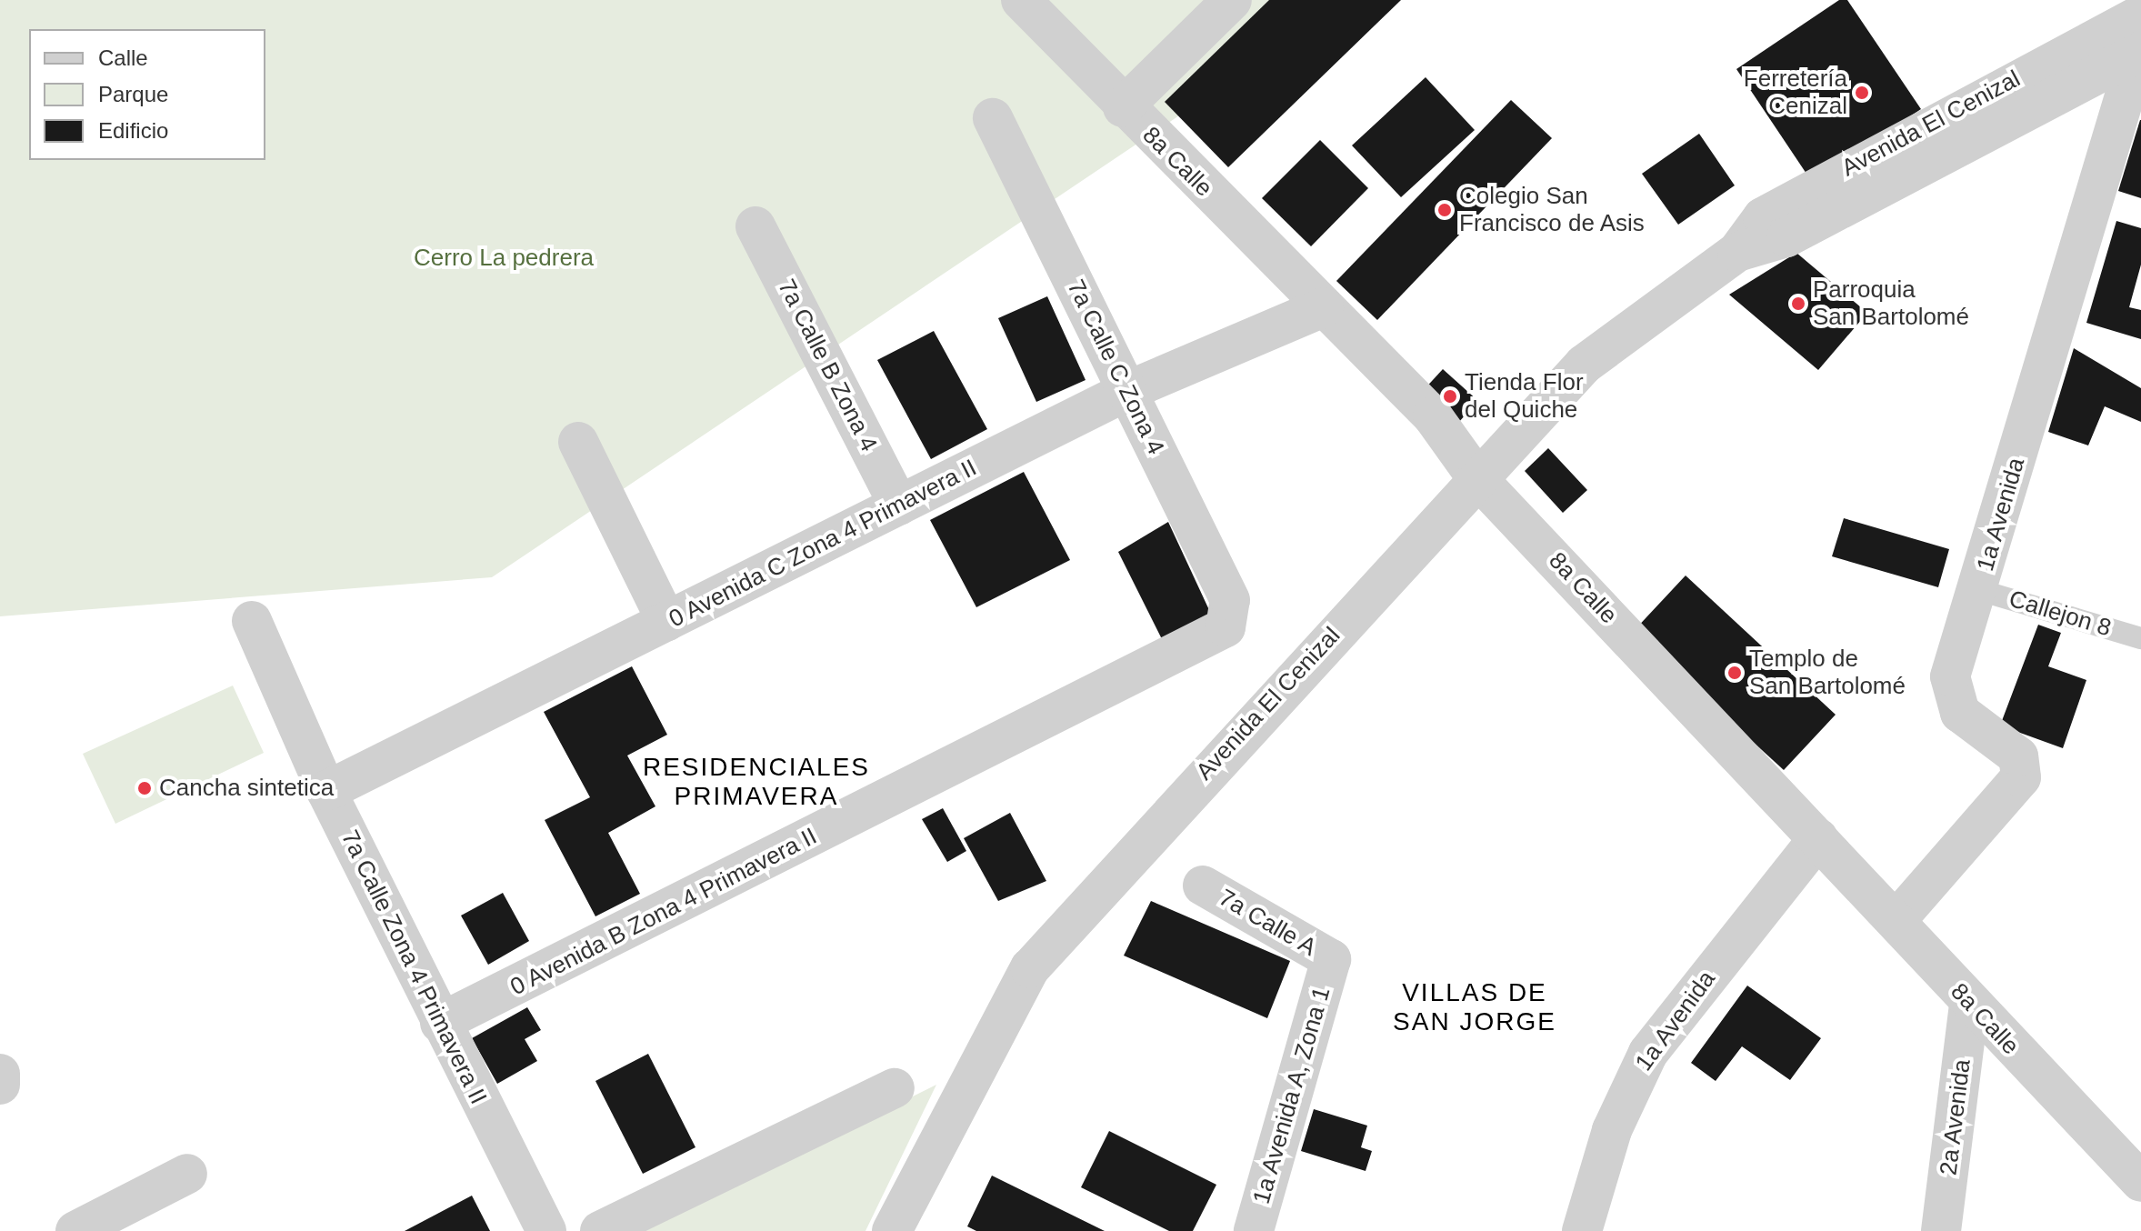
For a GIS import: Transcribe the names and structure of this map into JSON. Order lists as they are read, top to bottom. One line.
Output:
{"streets":{"street":["Avenida El Cenizal","8a Calle","7a Calle B Zona 4","7a Calle C Zona 4","1a Avenida","0 Avenida C Zona 4 Primavera II","0 Avenida B Zona 4 Primavera II","7a Calle A","7a Calle Zona 4 Primavera II","1a Avenida A, Zona 1","2a Avenida"],"lane":["Callejon 8"]},"crossings":[["Avenida El Cenizal","8a Calle"],["Avenida El Cenizal","1a Avenida"],["8a Calle","1a Avenida"],["8a Calle","0 Avenida C Zona 4 Primavera II"],["8a Calle","2a Avenida"],["7a Calle B Zona 4","0 Avenida C Zona 4 Primavera II"],["7a Calle C Zona 4","0 Avenida C Zona 4 Primavera II"],["7a Calle C Zona 4","0 Avenida B Zona 4 Primavera II"],["1a Avenida","Callejon 8"],["0 Avenida C Zona 4 Primavera II","7a Calle Zona 4 Primavera II"],["0 Avenida B Zona 4 Primavera II","7a Calle Zona 4 Primavera II"],["7a Calle A","1a Avenida A, Zona 1"]],"districts":["RESIDENCIALES PRIMAVERA","VILLAS DE SAN JORGE"],"parks":["Cerro La pedrera"],"places":["Ferretería Cenizal","Colegio San Francisco de Asis","Parroquia San Bartolomé","Tienda Flor del Quiche","Templo de San Bartolomé","Cancha sintetica"],"legend":["Calle","Parque","Edificio"]}
